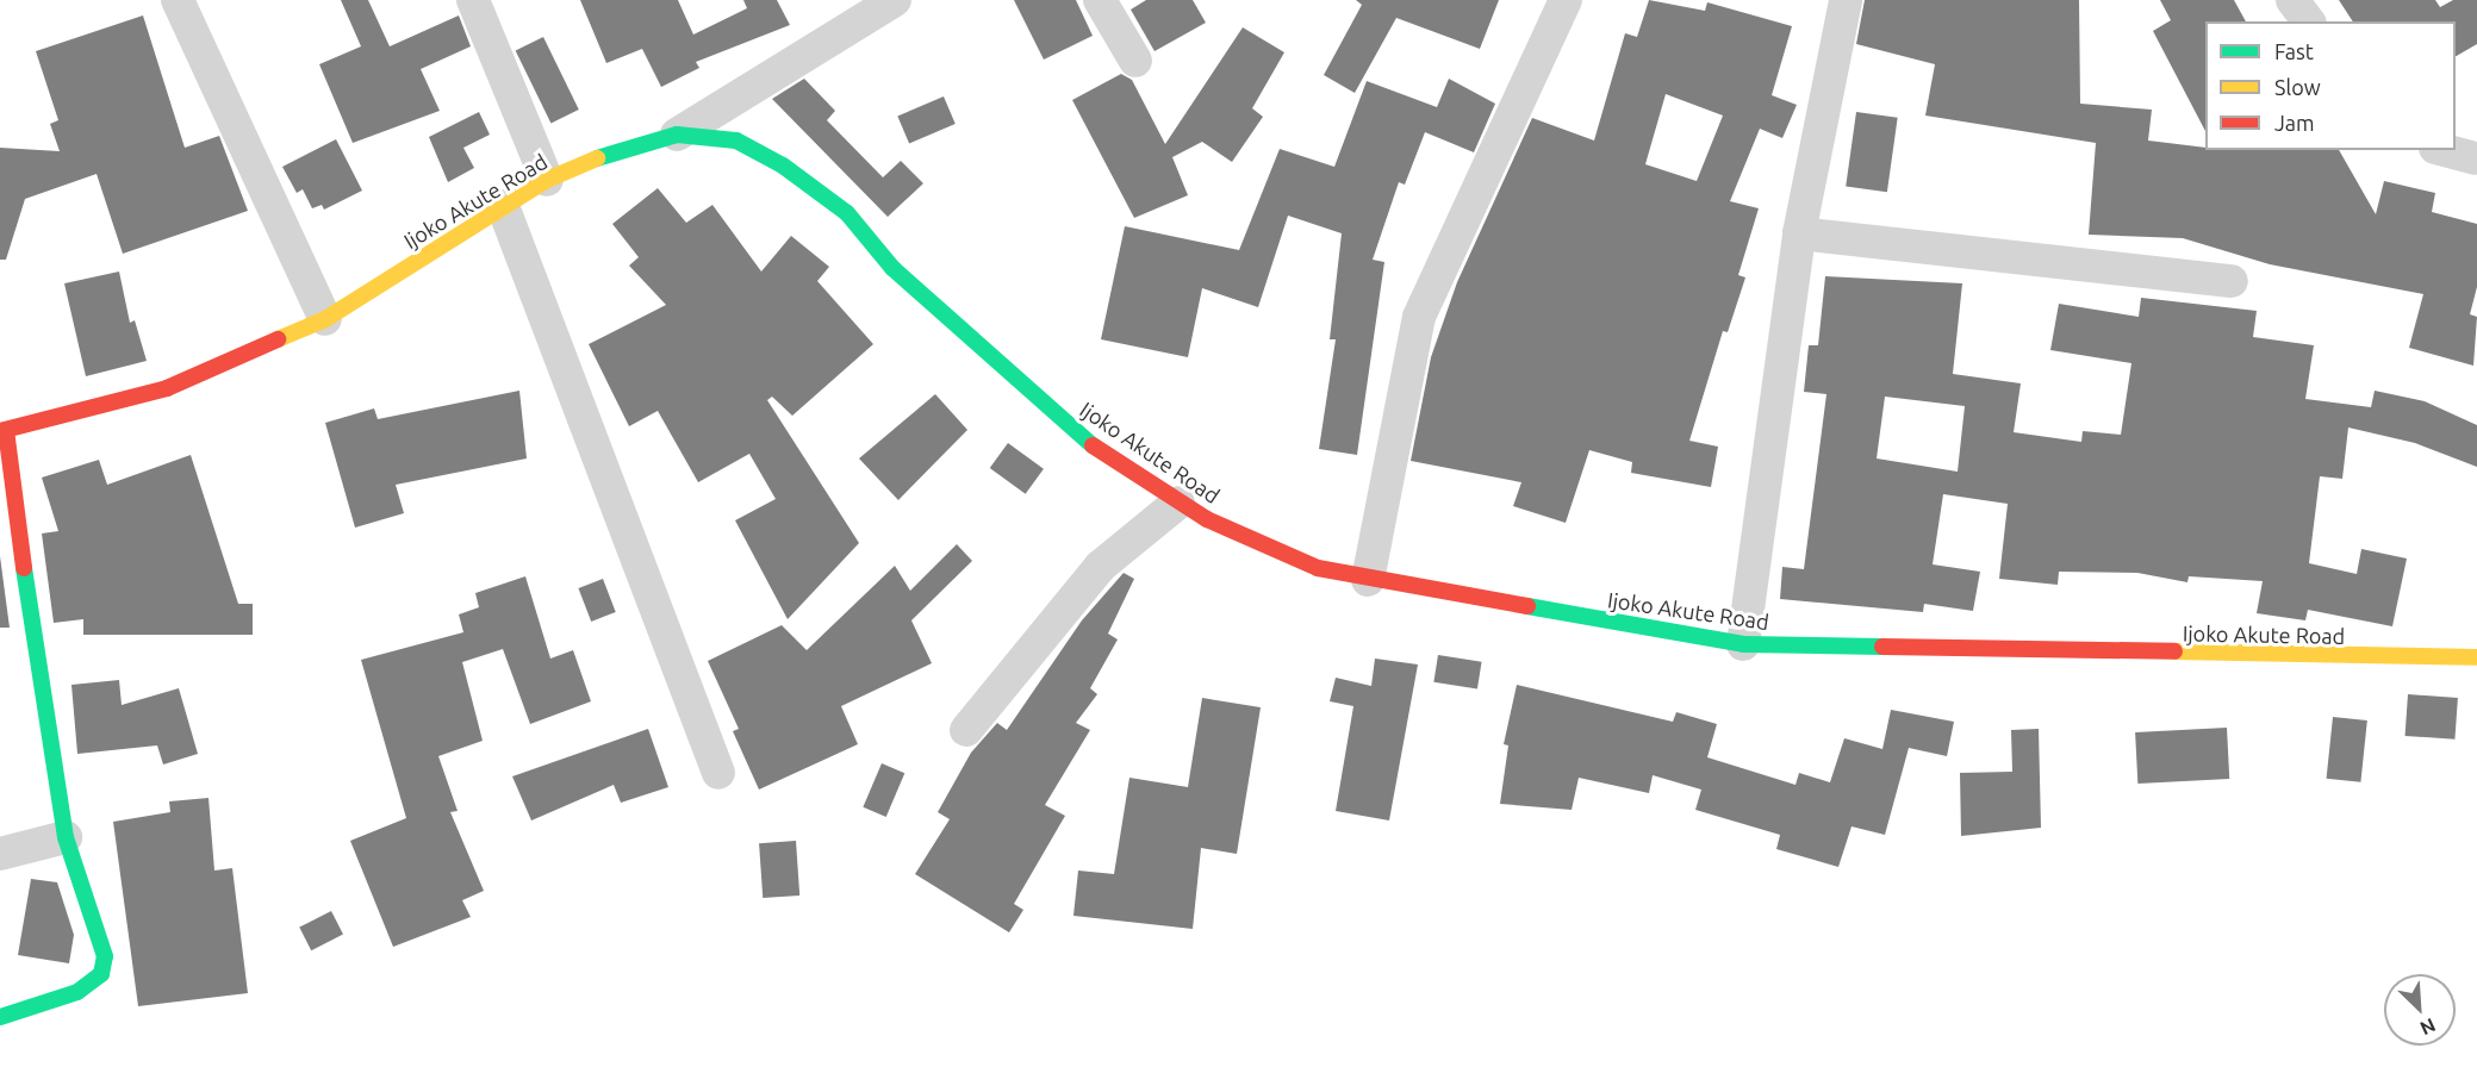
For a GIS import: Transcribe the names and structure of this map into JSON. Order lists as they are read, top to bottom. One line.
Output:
{"streets":{"main road":["Ijoko Akute Road"]},"legend":["Fast","Slow","Jam"],"north":"bottom right"}
